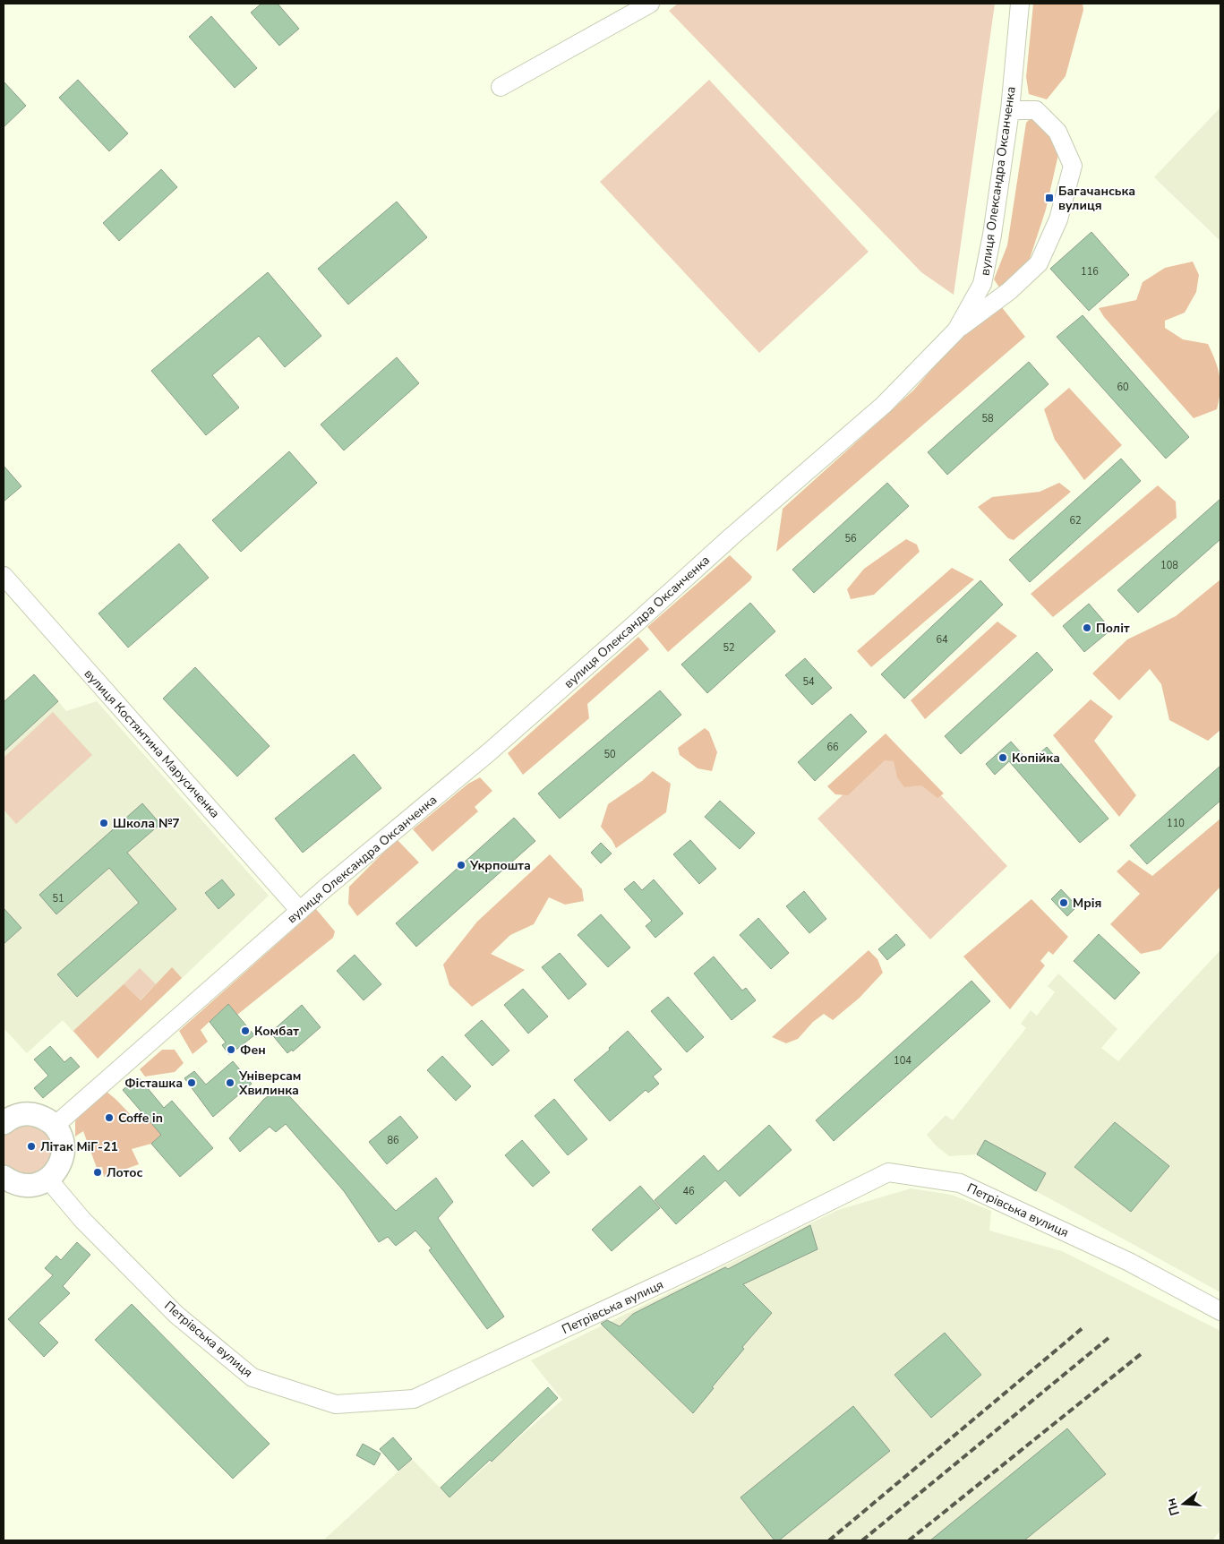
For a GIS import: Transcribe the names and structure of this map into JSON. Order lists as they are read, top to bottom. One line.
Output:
{"streets":{"street":["вулиця Олександра Оксанченка","вулиця Костянтина Марусиченка","Петрівська вулиця"]},"crossings":[["вулиця Олександра Оксанченка","вулиця Костянтина Марусиченка"]],"places":{"transit":["Багачанська вулиця"],"other":["Політ","Копійка","Школа №7","Укрпошта","Мрія","Комбат","Фен","Фісташка","Універсам Хвилинка","Coffe in","Літак МіГ-21","Лотос"]},"house_numbers":["116","60","58","62","56","108","64","52","54","66","50","110","51","104","86","46"],"north":"left"}
